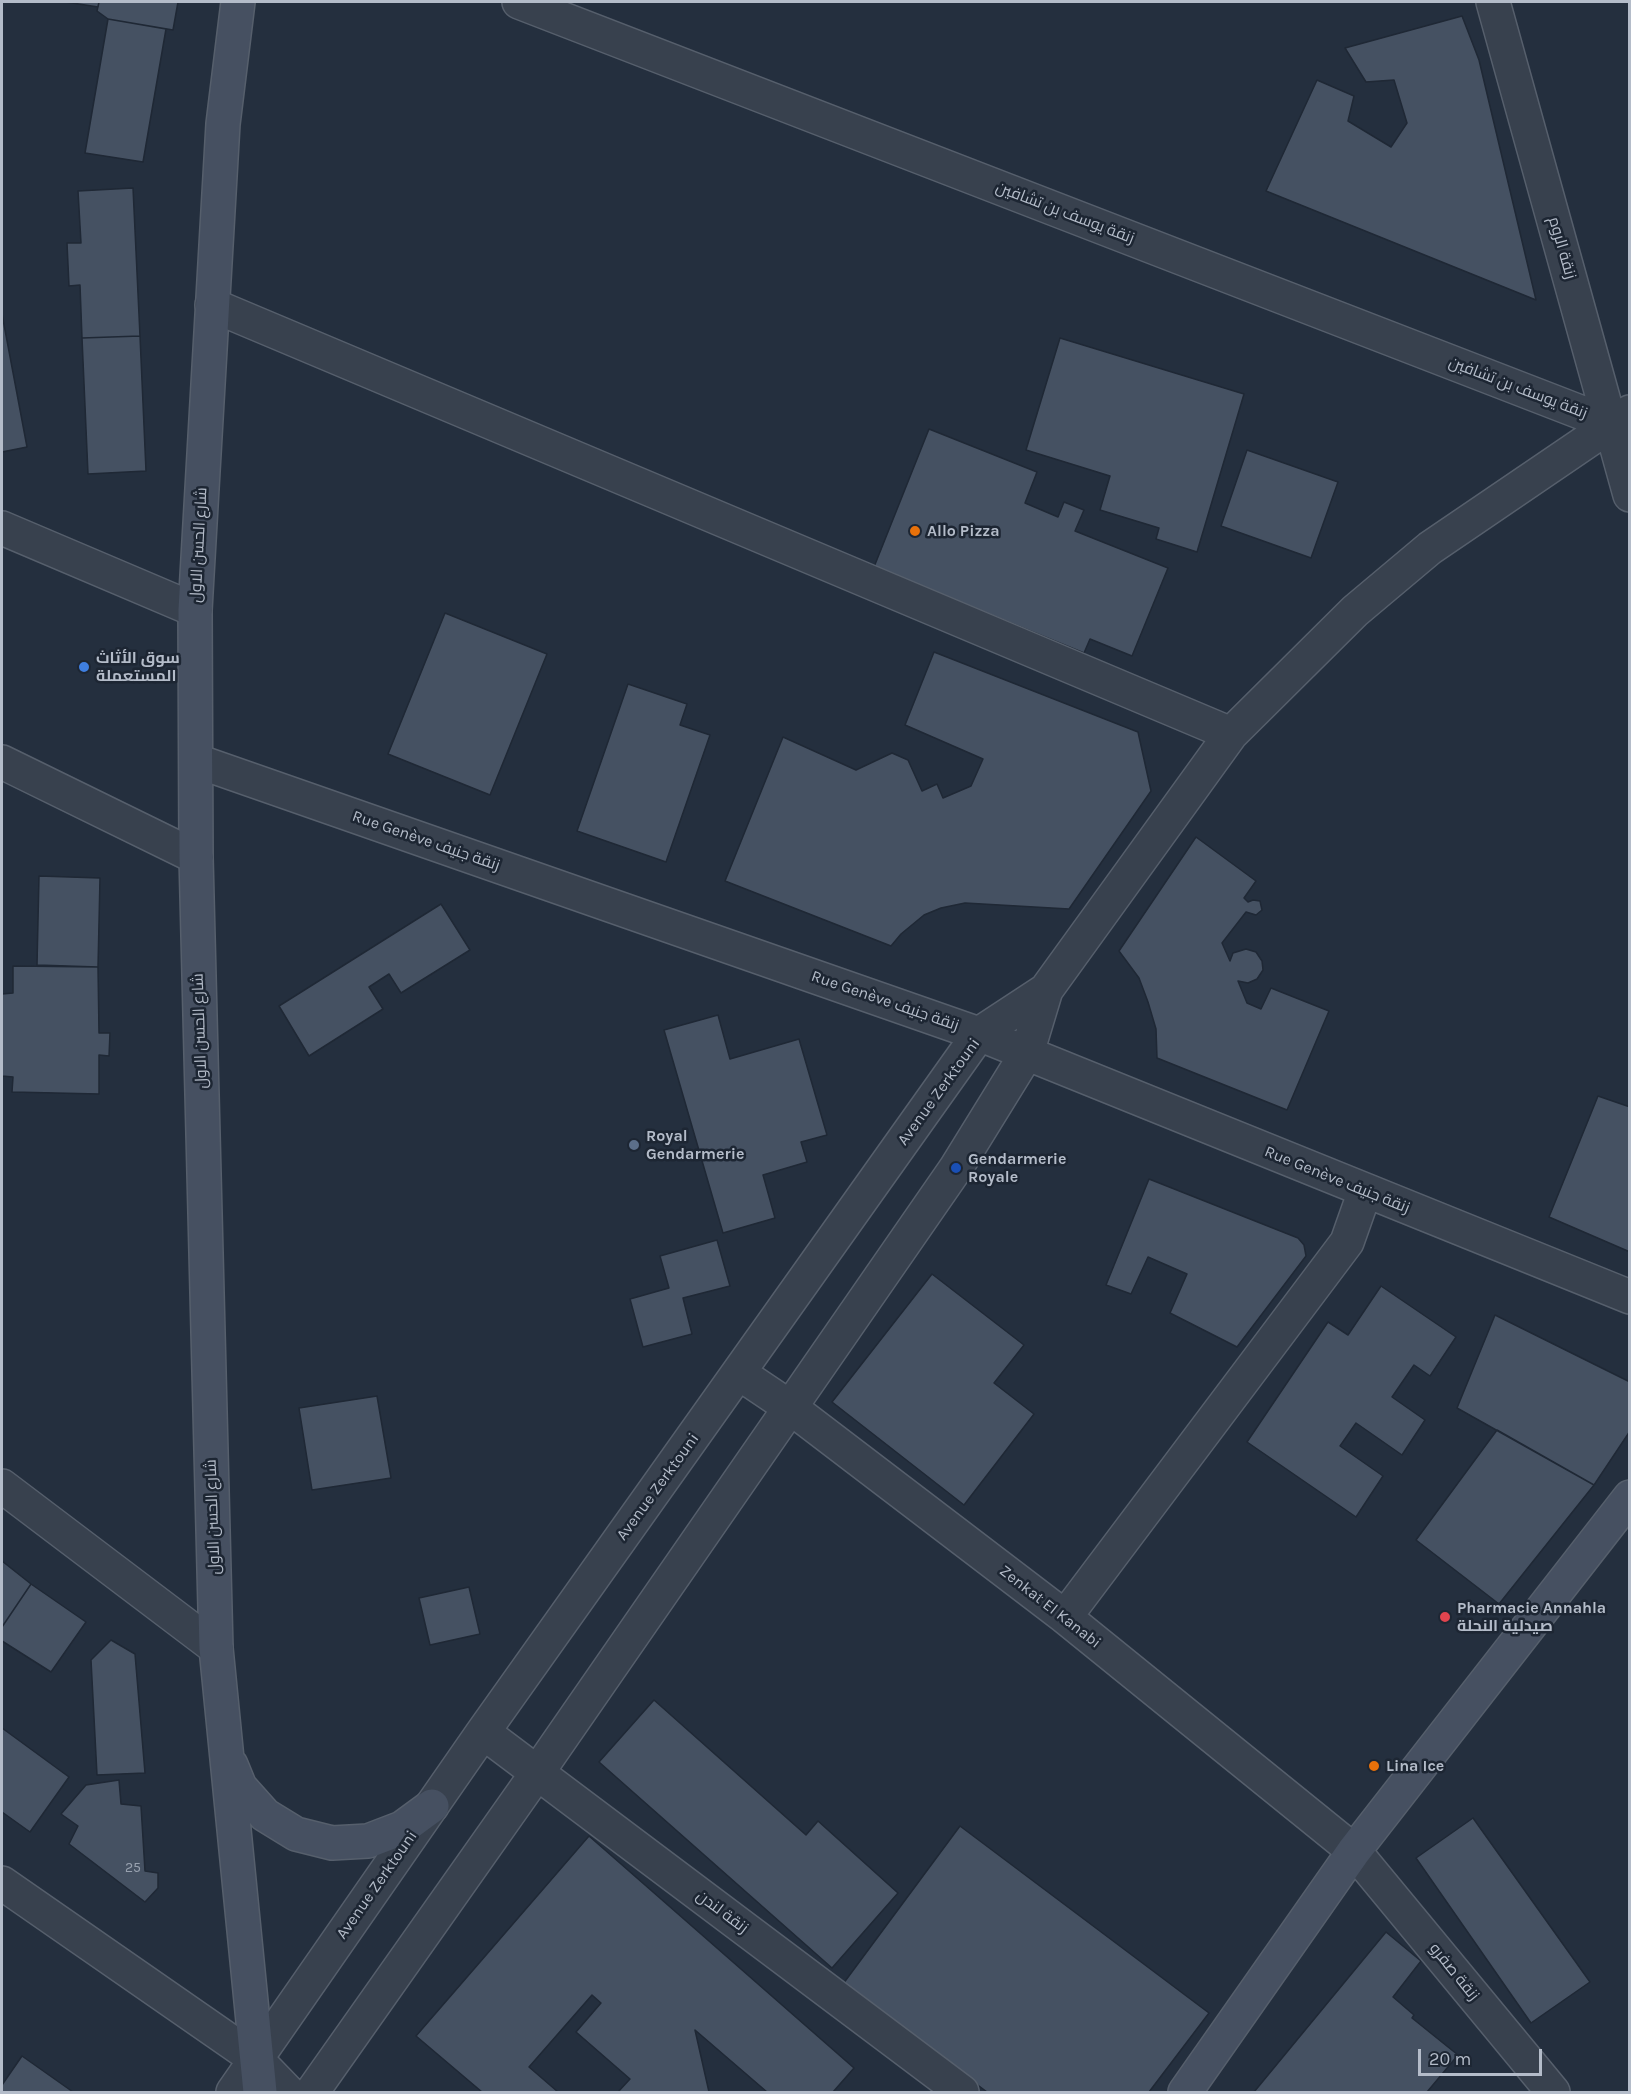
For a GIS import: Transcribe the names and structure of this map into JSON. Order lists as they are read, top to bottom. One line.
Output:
{"streets":{"street":["زنقة يوسف بن تشافين","زنقة الروم","شارع الحسن الاول","Rue Genève زنقة جنيف","Avenue Zerktouni","Zenkat El Kanabi","زنقة لندن","زنقة صفرو"]},"crossings":[["زنقة يوسف بن تشافين","زنقة الروم"],["شارع الحسن الاول","Rue Genève زنقة جنيف"],["شارع الحسن الاول","Avenue Zerktouni"],["Rue Genève زنقة جنيف","Avenue Zerktouni"],["Avenue Zerktouni","Zenkat El Kanabi"],["Avenue Zerktouni","زنقة لندن"],["Zenkat El Kanabi","زنقة صفرو"]],"places":["Allo Pizza","سوق الأثاث المستعملة","Royal Gendarmerie","Gendarmerie Royale","Pharmacie Annahla صيدلية النحلة","Lina Ice"],"house_numbers":["25"],"scale_bar":"20 m"}
